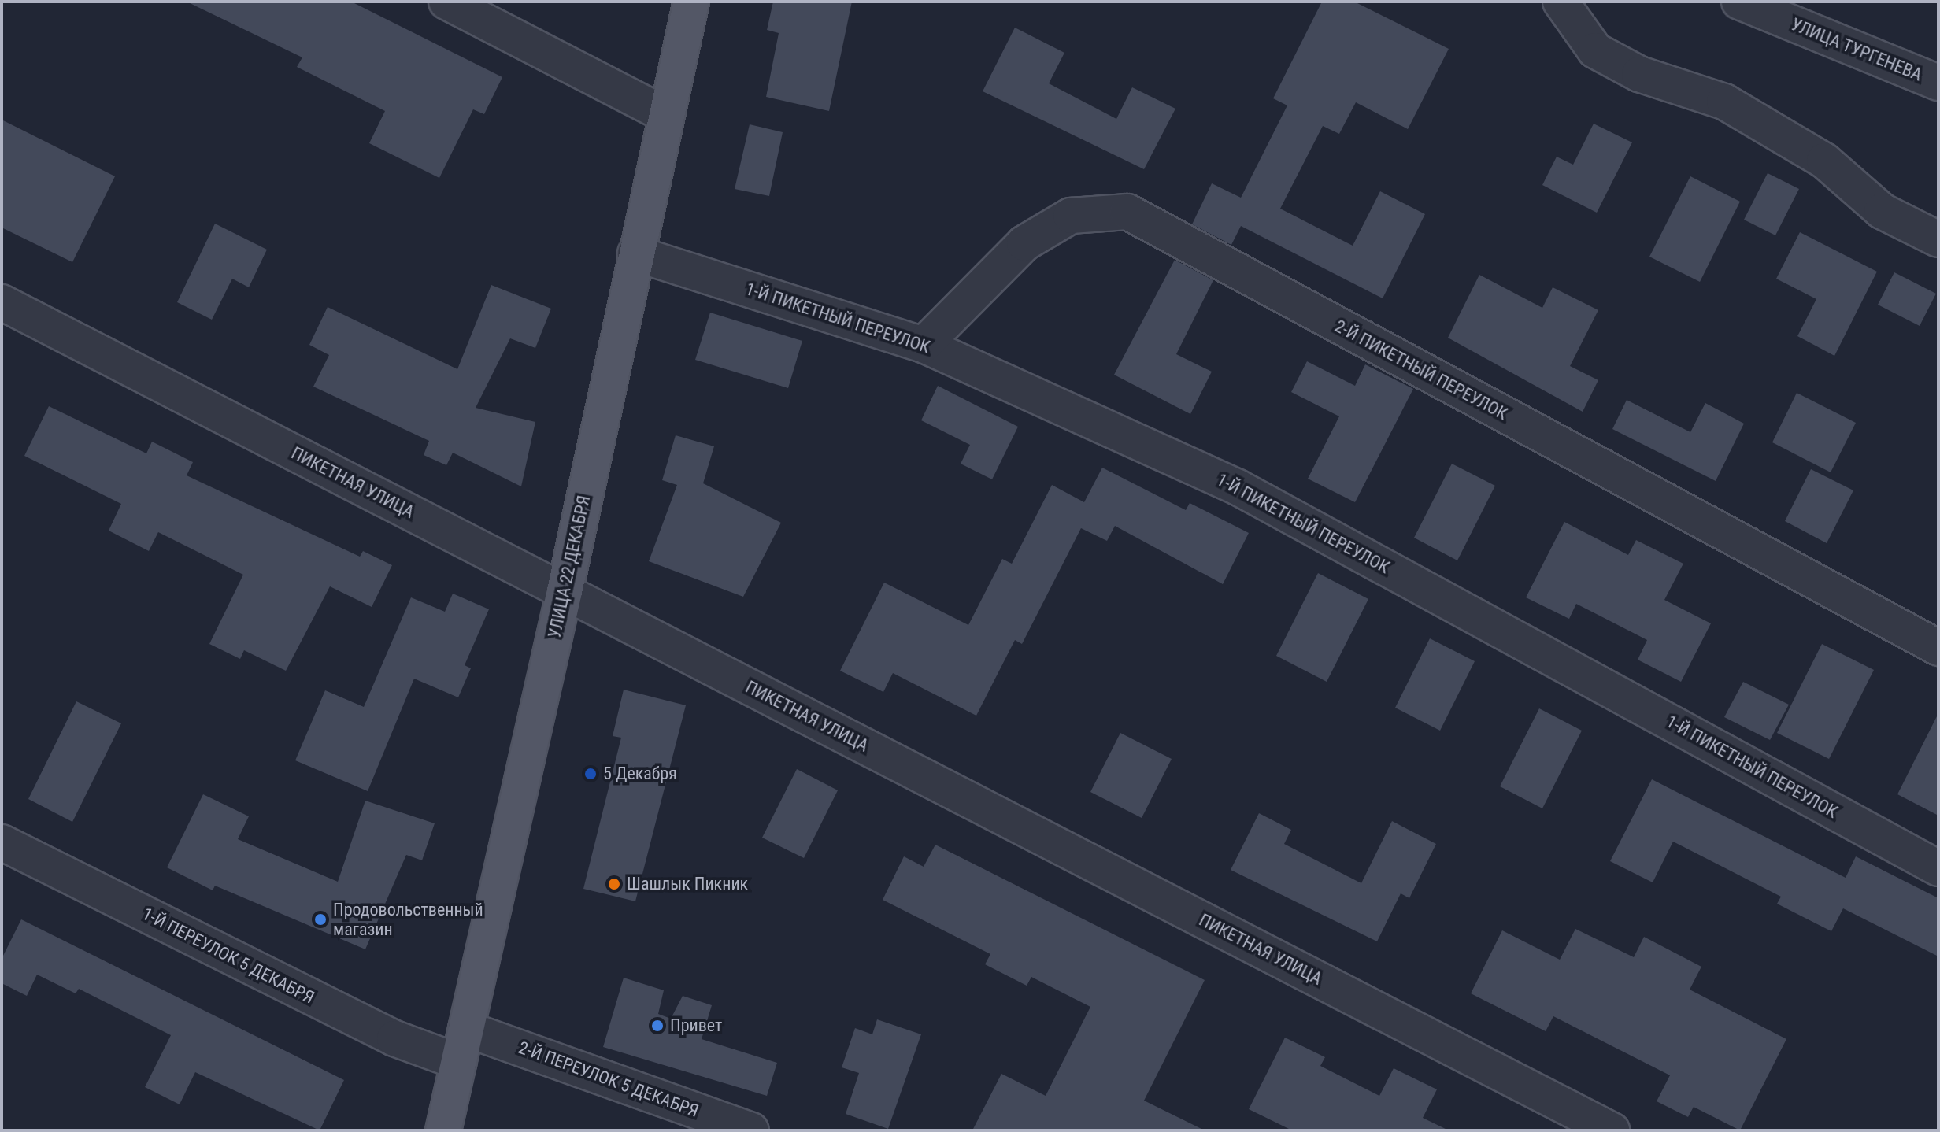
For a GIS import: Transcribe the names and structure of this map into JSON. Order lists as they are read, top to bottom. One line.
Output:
{"streets":{"main road":["УЛИЦА 22 ДЕКАБРЯ"],"street":["УЛИЦА ТУРГЕНЕВА","1-Й ПИКЕТНЫЙ ПЕРЕУЛОК","2-Й ПИКЕТНЫЙ ПЕРЕУЛОК","ПИКЕТНАЯ УЛИЦА","1-Й ПЕРЕУЛОК 5 ДЕКАБРЯ","2-Й ПЕРЕУЛОК 5 ДЕКАБРЯ"]},"crossings":[["1-Й ПИКЕТНЫЙ ПЕРЕУЛОК","2-Й ПИКЕТНЫЙ ПЕРЕУЛОК"],["1-Й ПИКЕТНЫЙ ПЕРЕУЛОК","УЛИЦА 22 ДЕКАБРЯ"],["ПИКЕТНАЯ УЛИЦА","УЛИЦА 22 ДЕКАБРЯ"],["УЛИЦА 22 ДЕКАБРЯ","1-Й ПЕРЕУЛОК 5 ДЕКАБРЯ"],["УЛИЦА 22 ДЕКАБРЯ","2-Й ПЕРЕУЛОК 5 ДЕКАБРЯ"]],"places":["5 Декабря","Шашлык Пикник","Продовольственный магазин","Привет"]}
